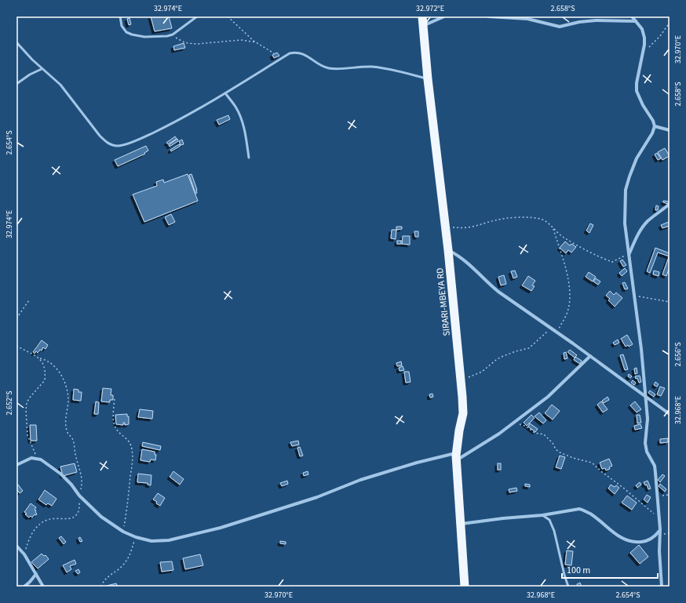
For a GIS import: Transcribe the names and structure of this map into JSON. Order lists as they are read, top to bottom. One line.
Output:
{"streets":{"highway":["SIRARI-MBEYA RD"]},"scale_bar":"100 m","coordinates":["32.974°E","32.972°E","2.658°S","32.970°E","2.654°S","2.656°S","2.652°S","32.968°E"]}
